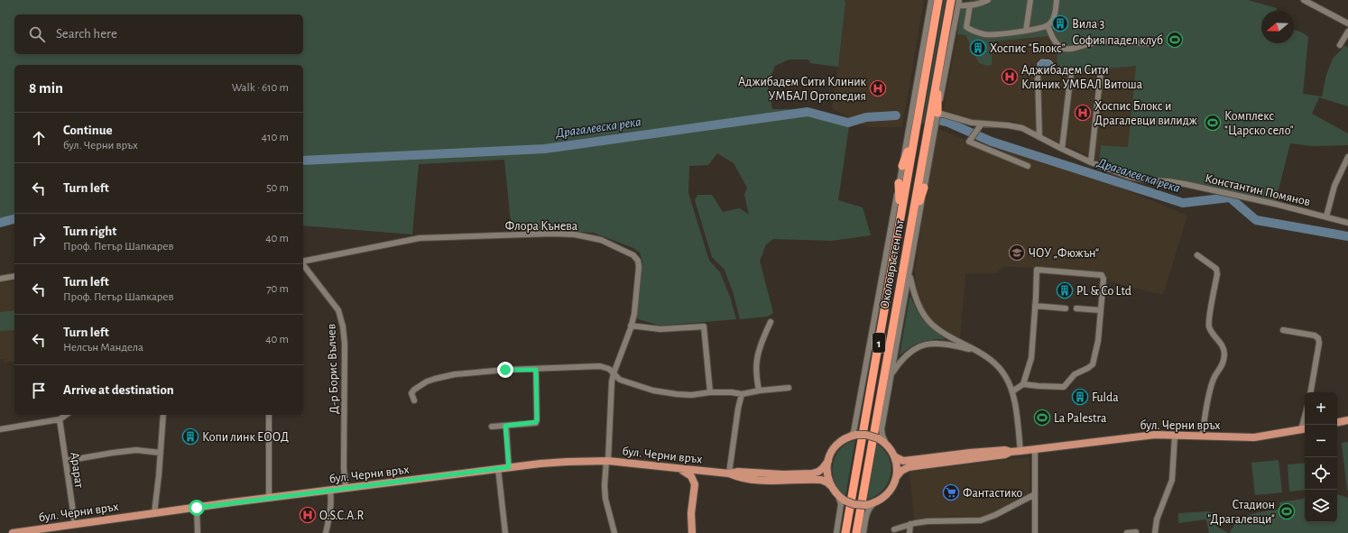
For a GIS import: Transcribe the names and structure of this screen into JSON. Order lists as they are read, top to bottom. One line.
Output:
{"streets":{"highway":["Околовръстен път","1"],"main road":["бул. Черни връх"],"street":["Константин Помянов","Флора Кънева","Д-р Борис Вълчев","Арарат"]},"crossings":[["Константин Помянов","Околовръстен път"],["Флора Кънева","бул. Черни връх"],["Околовръстен път","бул. Черни връх"],["Д-р Борис Вълчев","бул. Черни връх"],["бул. Черни връх","Арарат"]],"water":["Драгалевска река"],"places":{"building":["Вила 3","Хоспис \"Блокс\"","PL & Co Ltd","Fulda","Копи линк ЕООД"],"sports":["София падел клуб","Комплекс \"Царско село\"","La Palestra","Стадион \"Драгалевци\""],"hospital":["Аджибадем Сити Клиник УМБАЛ Витоша","Аджибадем Сити Клиник УМБАЛ Ортопедия","Хоспис Блокс и Драгалевци вилидж","O.S.C.A.R"],"school or university":["ЧОУ „Фюжън“"],"supermarket":["Фантастико"]},"north":"left","page":{"search":"Search here","heading":["8 min","Walk · 610 m"],"list":[["Continue","бул. Черни връх","410 m"],["Turn left","50 m"],["Turn right","Проф. Петър Шапкарев","40 m"],["Turn left","Проф. Петър Шапкарев","70 m"],["Turn left","Нелсън Мандела","40 m"],"Arrive at destination"],"map_buttons":["+","−"]}}
